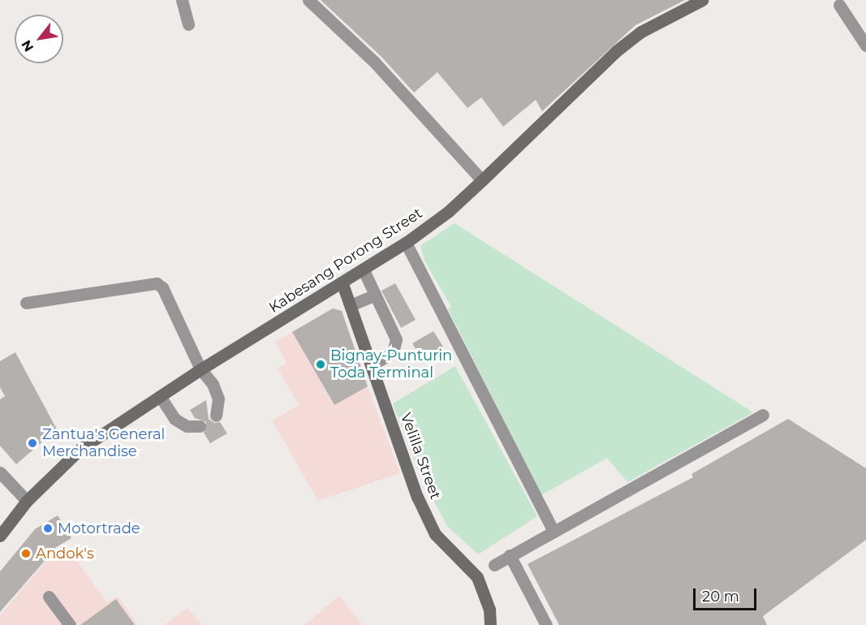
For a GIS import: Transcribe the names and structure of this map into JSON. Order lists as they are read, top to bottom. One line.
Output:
{"streets":{"main road":["Kabesang Porong Street","Velilla Street"]},"crossings":[["Kabesang Porong Street","Velilla Street"]],"places":["Bignay-Punturin Toda Terminal","Zantua's General Merchandise","Motortrade","Andok's"],"scale_bar":"20 m","north":"bottom left"}
